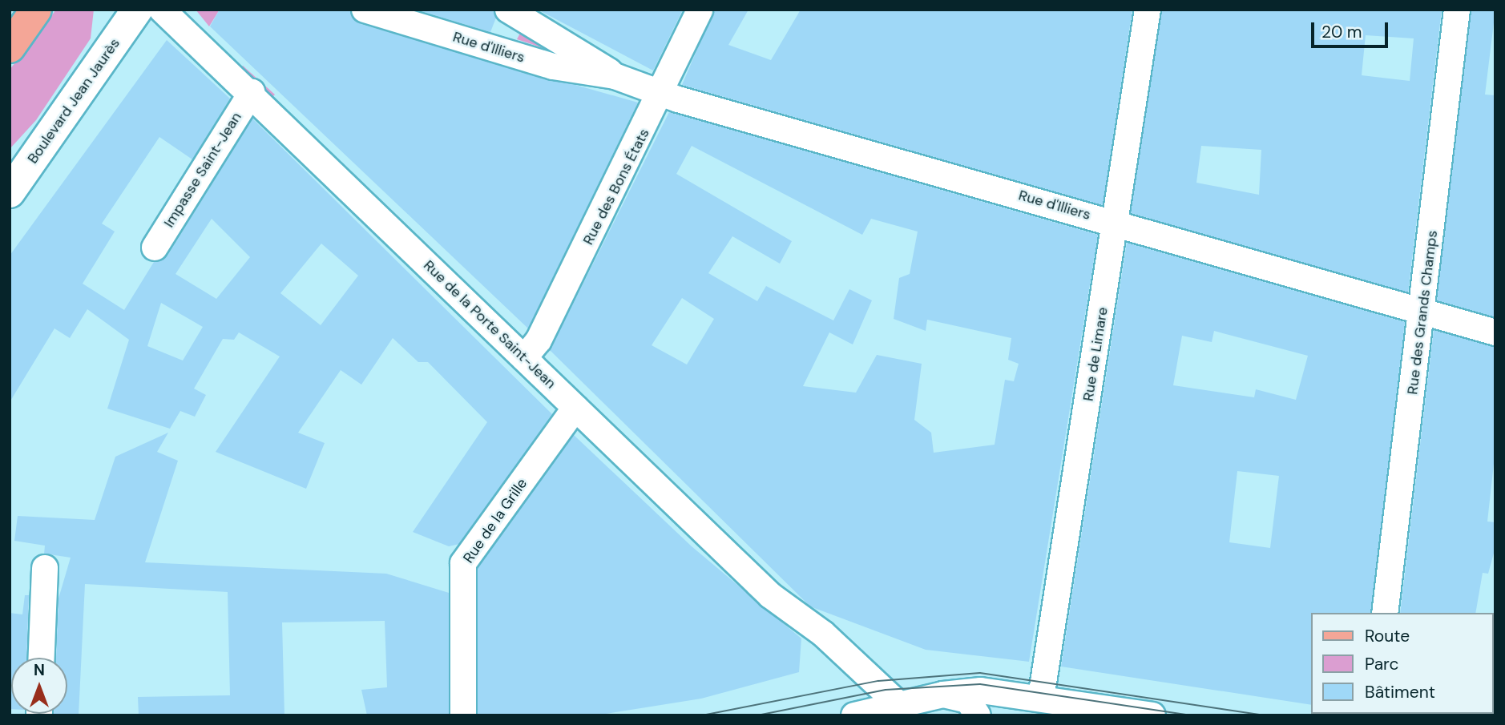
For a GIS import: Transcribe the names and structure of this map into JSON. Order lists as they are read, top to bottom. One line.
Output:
{"streets":{"main road":["Boulevard Jean Jaurès"],"street":["Rue d'Illiers","Impasse Saint-Jean","Rue des Bons États","Rue des Grands Champs","Rue de la Porte Saint-Jean","Rue de Limare","Rue de la Grille"]},"crossings":[["Rue d'Illiers","Rue des Bons États"],["Rue d'Illiers","Rue des Grands Champs"],["Rue d'Illiers","Rue de Limare"],["Impasse Saint-Jean","Rue de la Porte Saint-Jean"],["Rue des Bons États","Rue de la Porte Saint-Jean"],["Rue de la Porte Saint-Jean","Rue de la Grille"]],"legend":["Route","Parc","Bâtiment"],"scale_bar":"20 m","north":"top"}
